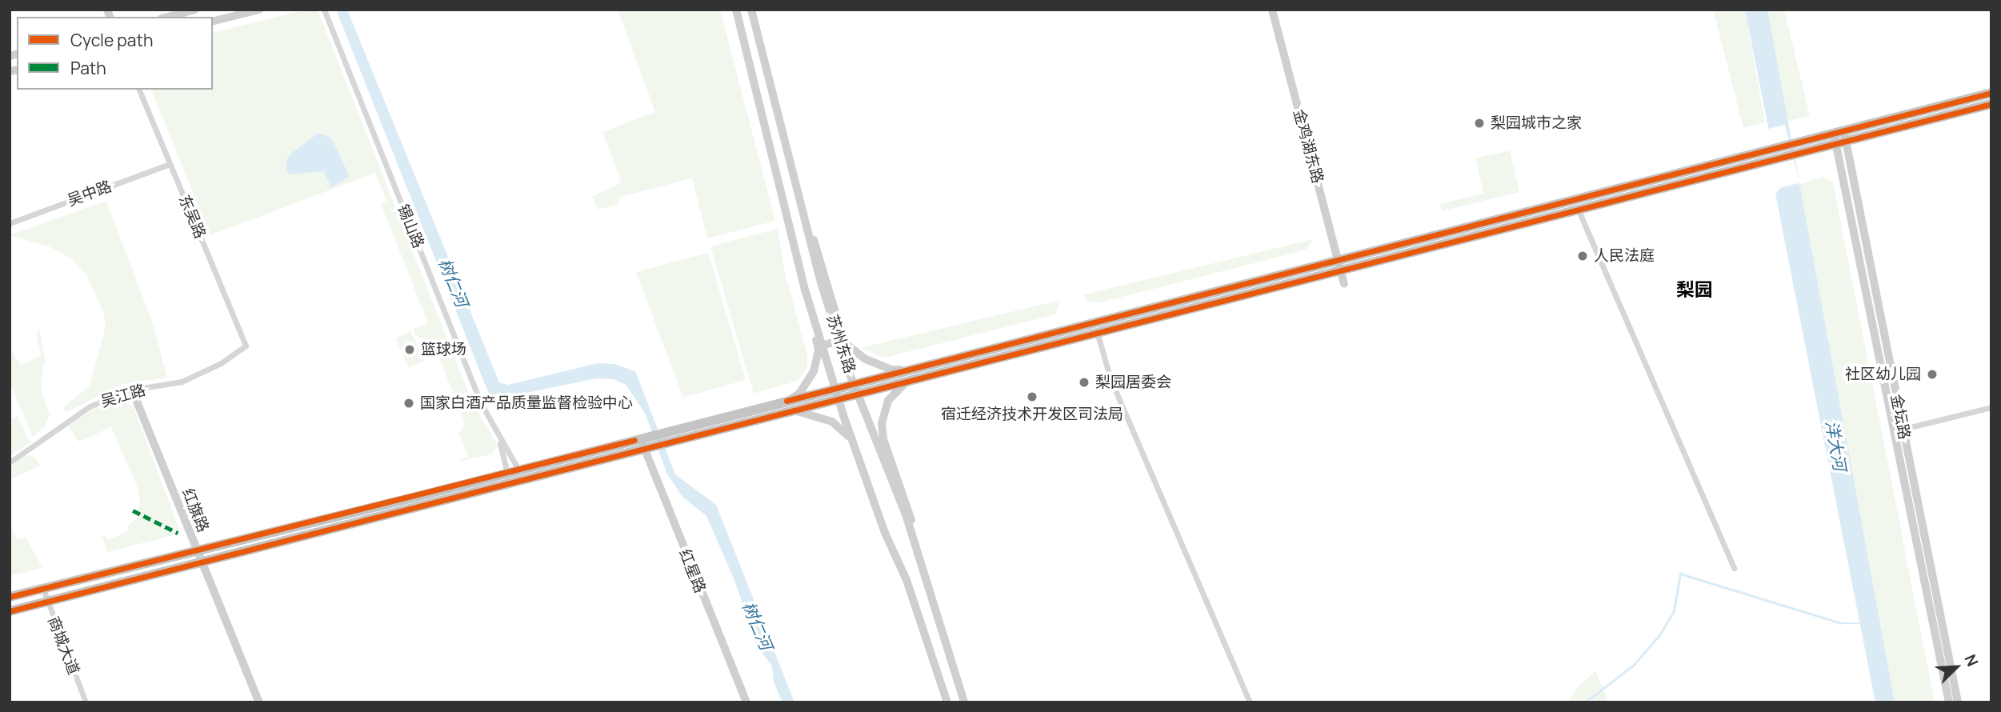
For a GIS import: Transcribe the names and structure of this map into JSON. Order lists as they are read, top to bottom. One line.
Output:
{"streets":{"street":["金鸡湖东路","吴中路","东吴路","锡山路","苏州东路","吴江路","金坛路","红旗路","红星路","商城大道"]},"crossings":[["吴中路","东吴路"],["东吴路","吴江路"],["吴江路","红旗路"]],"districts":["梨园"],"water":["树仁河","洋大河"],"places":["梨园城市之家","人民法庭","篮球场","社区幼儿园","梨园居委会","宿迁经济技术开发区司法局","国家白酒产品质量监督检验中心"],"legend":["Cycle path","Path"],"north":"top right"}
